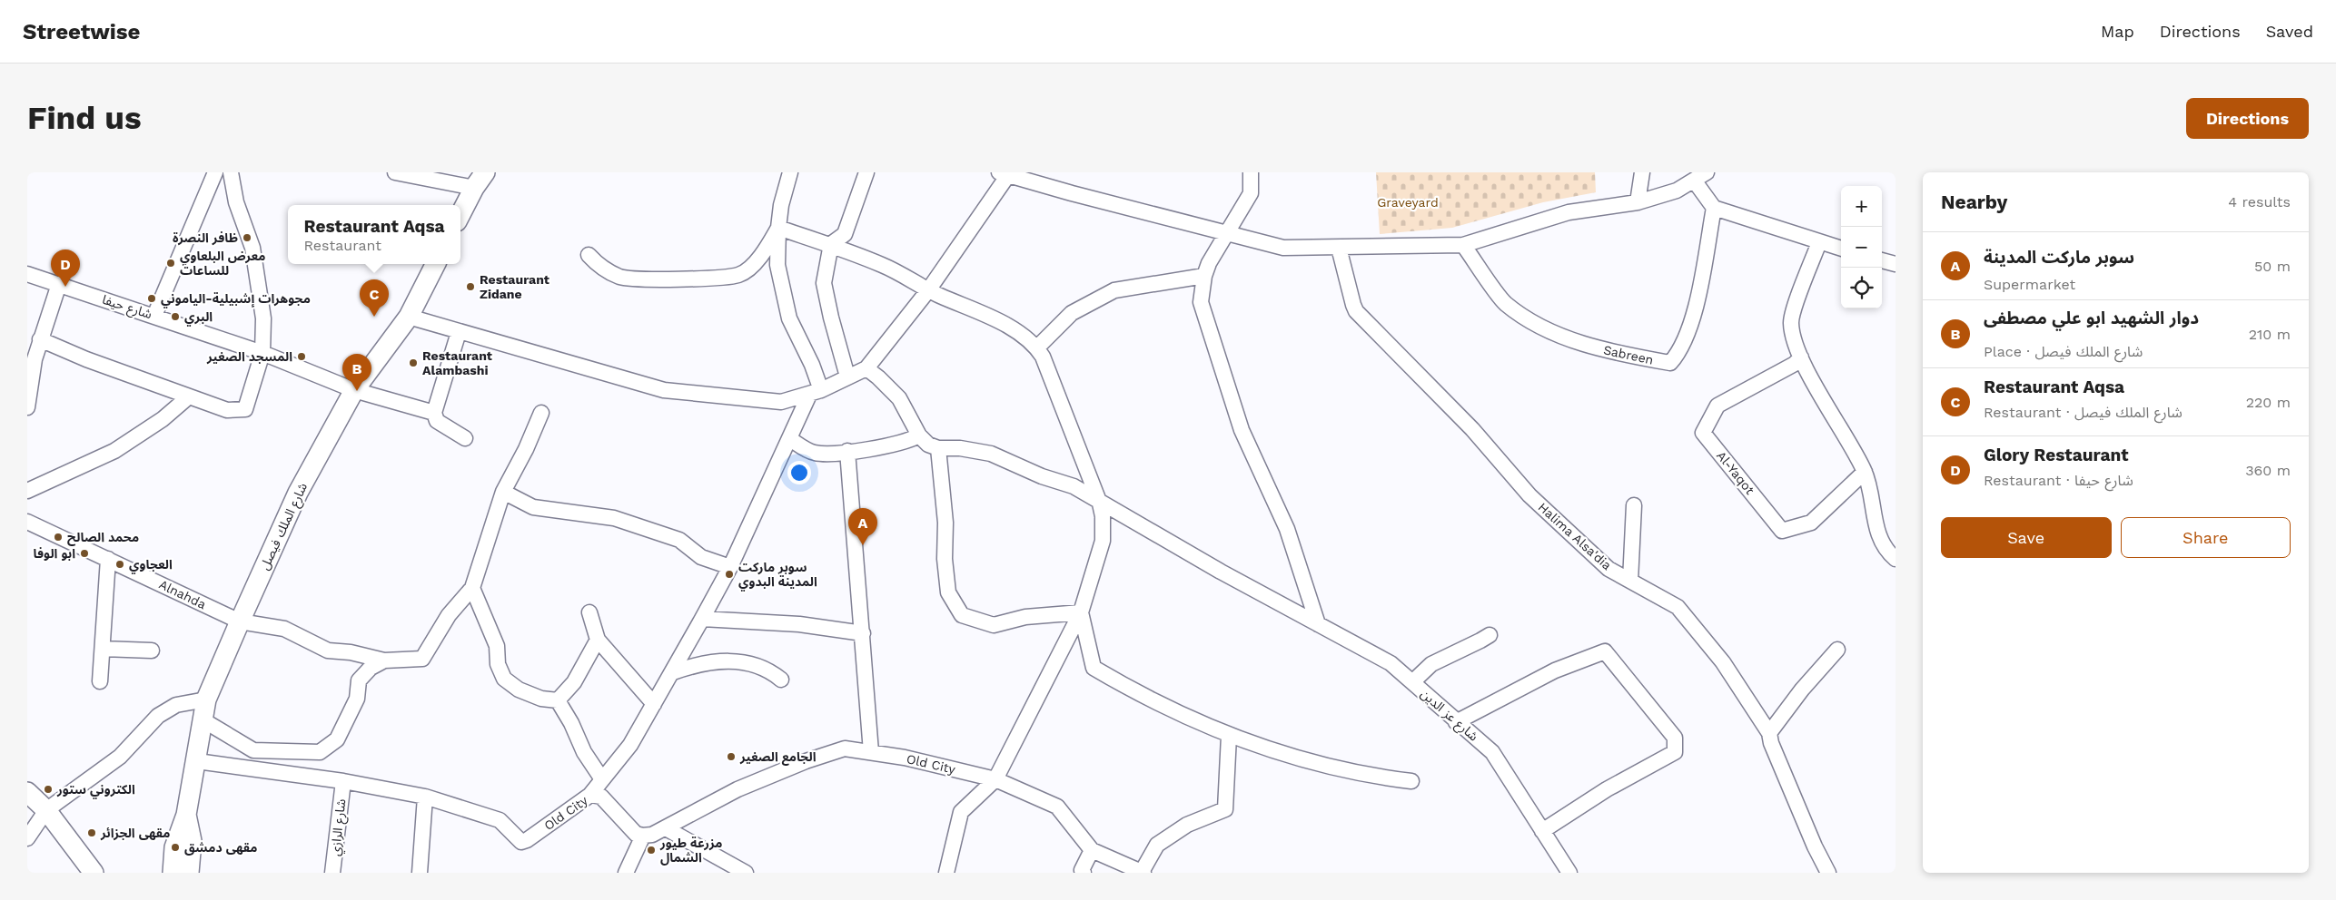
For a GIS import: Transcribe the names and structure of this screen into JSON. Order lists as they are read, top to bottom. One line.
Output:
{"streets":{"main road":["شارع الملك فيصل"],"street":["شارع حيفا","Sabreen","Al-Yaqot","Halima Alsa'dia","Alnahda","شارع عز الدين","Old City","شارع الرازي"]},"crossings":[["شارع حيفا","شارع الملك فيصل"],["شارع الملك فيصل","Alnahda"],["شارع الملك فيصل","Old City"],["Old City","شارع الرازي"]],"parks":["Graveyard"],"places":["ظافر النصرة","معرض البلعاوي للساعات","Restaurant Zidane","مجوهرات إشبيلية-الياموني","البري","المسجد الصغير","Restaurant Alambashi","محمد الصالح","ابو الوفا","العجاوي","سوبر ماركت المدينة البدوي","الجامع الصغير","الكتروني ستور","مقهى الجزائر","مقهى دمشق","مزرعة طيور الشمال"],"page":{"header":"Streetwise","nav":["Map","Directions","Saved"],"buttons":["Directions",["Save","Share"]],"title":"Find us","heading":["Nearby","4 results"],"map_buttons":["+","−"],"popup":["Restaurant Aqsa","Restaurant"],"list":[{"mark":"A","name":"سوبر ماركت المدينة","note":"Supermarket","value":"50 m"},{"mark":"B","name":"دوار الشهيد ابو علي مصطفى","note":"Place · شارع الملك فيصل","value":"210 m"},{"mark":"C","name":"Restaurant Aqsa","note":"Restaurant · شارع الملك فيصل","value":"220 m"},{"mark":"D","name":"Glory Restaurant","note":"Restaurant · شارع حيفا","value":"360 m"}],"pins":["D","C","B","A"]}}
